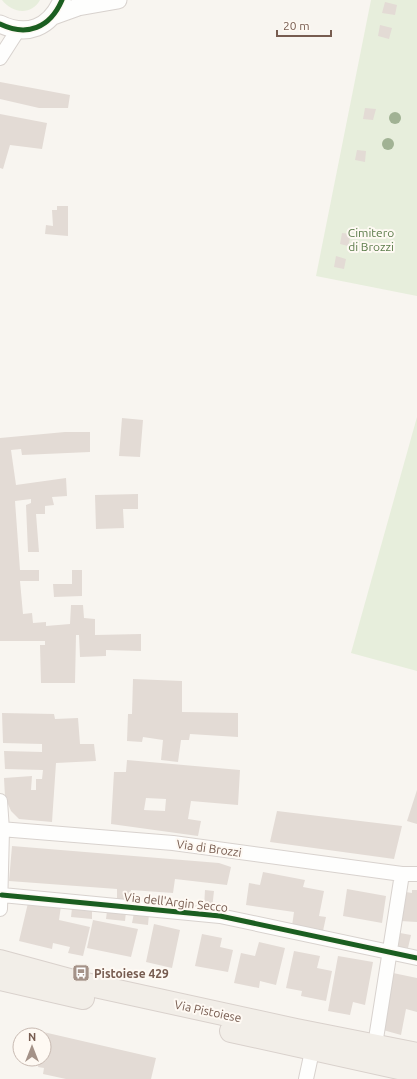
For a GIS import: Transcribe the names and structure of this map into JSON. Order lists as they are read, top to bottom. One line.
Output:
{"streets":{"main road":["Via Pistoiese"],"street":["Via di Brozzi","Via dell'Argin Secco"]},"parks":["Cimitero di Brozzi"],"places":{"bus stop":["Pistoiese 429"]},"scale_bar":"20 m","north":"top"}
